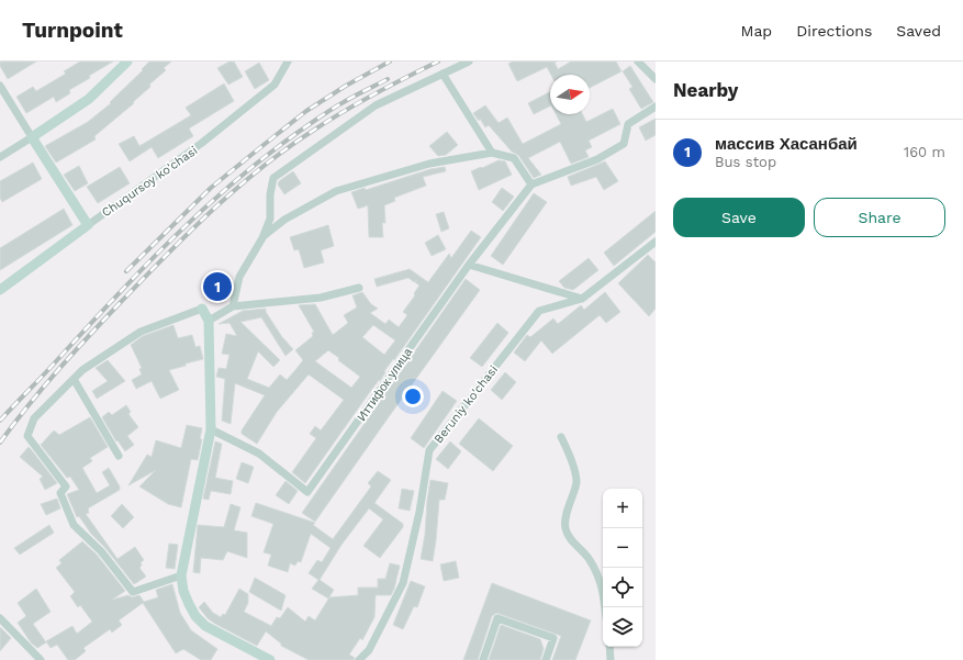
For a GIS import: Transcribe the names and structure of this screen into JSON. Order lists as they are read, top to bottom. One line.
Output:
{"streets":{"street":["Chuqursoy ko'chasi","Иттифок улица","Beruniy ko'chasi"]},"north":"right","page":{"header":"Turnpoint","nav":["Map","Directions","Saved"],"heading":"Nearby","list":[{"mark":"1","name":"массив Хасанбай","note":"Bus stop","value":"160 m"}],"buttons":["Save","Share"],"pins":"1","map_buttons":["+","−"]}}
